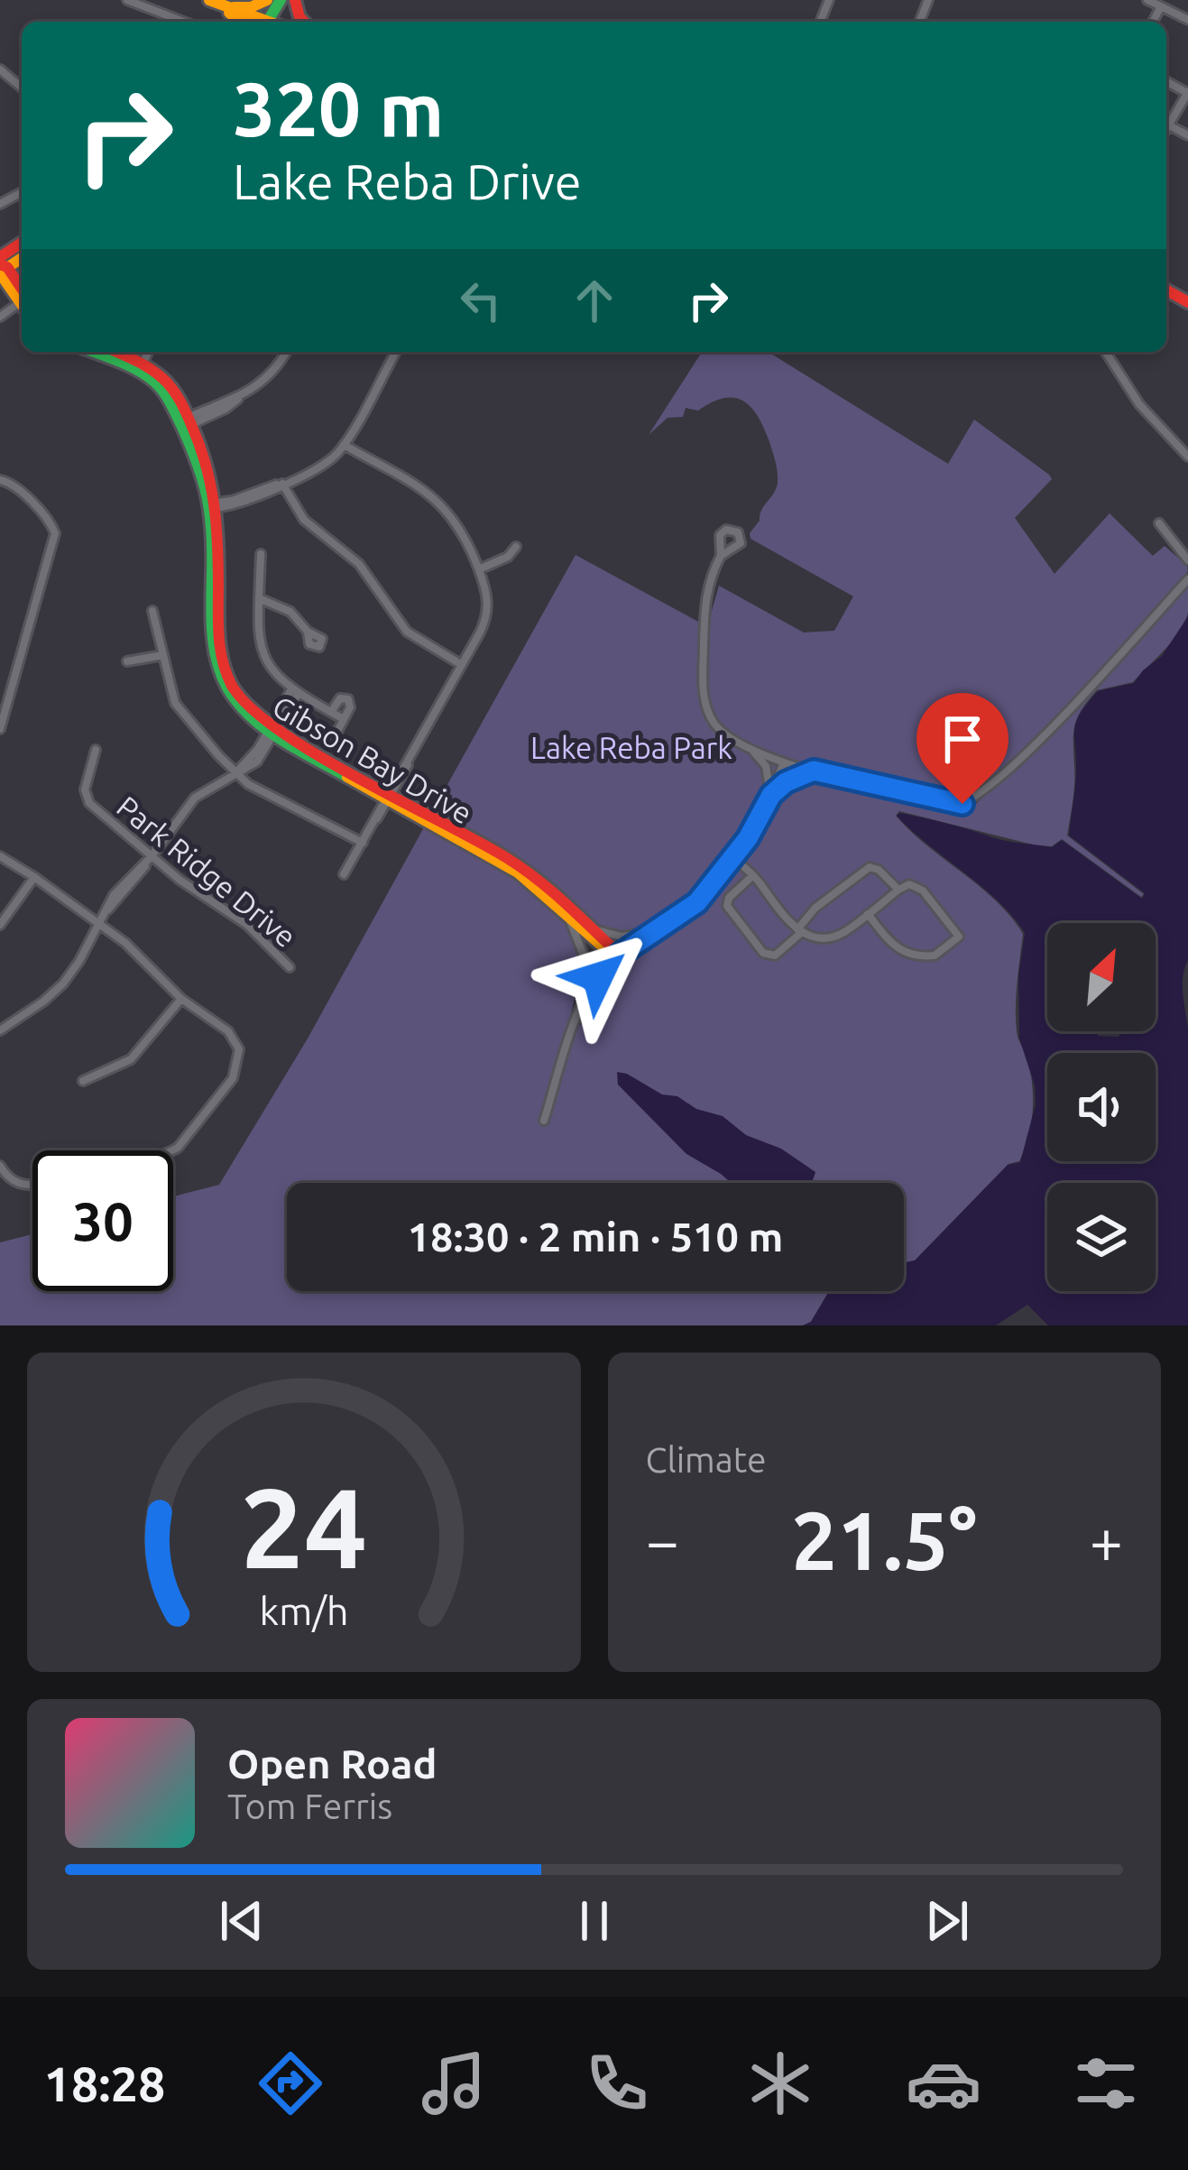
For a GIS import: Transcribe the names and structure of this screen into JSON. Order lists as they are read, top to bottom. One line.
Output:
{"streets":{"street":["Gibson Bay Drive","Park Ridge Drive"]},"parks":["Lake Reba Park"],"north":"top right","page":{"turn":["320 m","Lake Reba Drive"],"limit":"30","trip":"18:30 · 2 min · 510 m","tile":"Climate","heat":["−","21.5°","+"],"song":["Open Road","Tom Ferris"],"tabs":"18:28","gauge":["24","km/h"]}}
